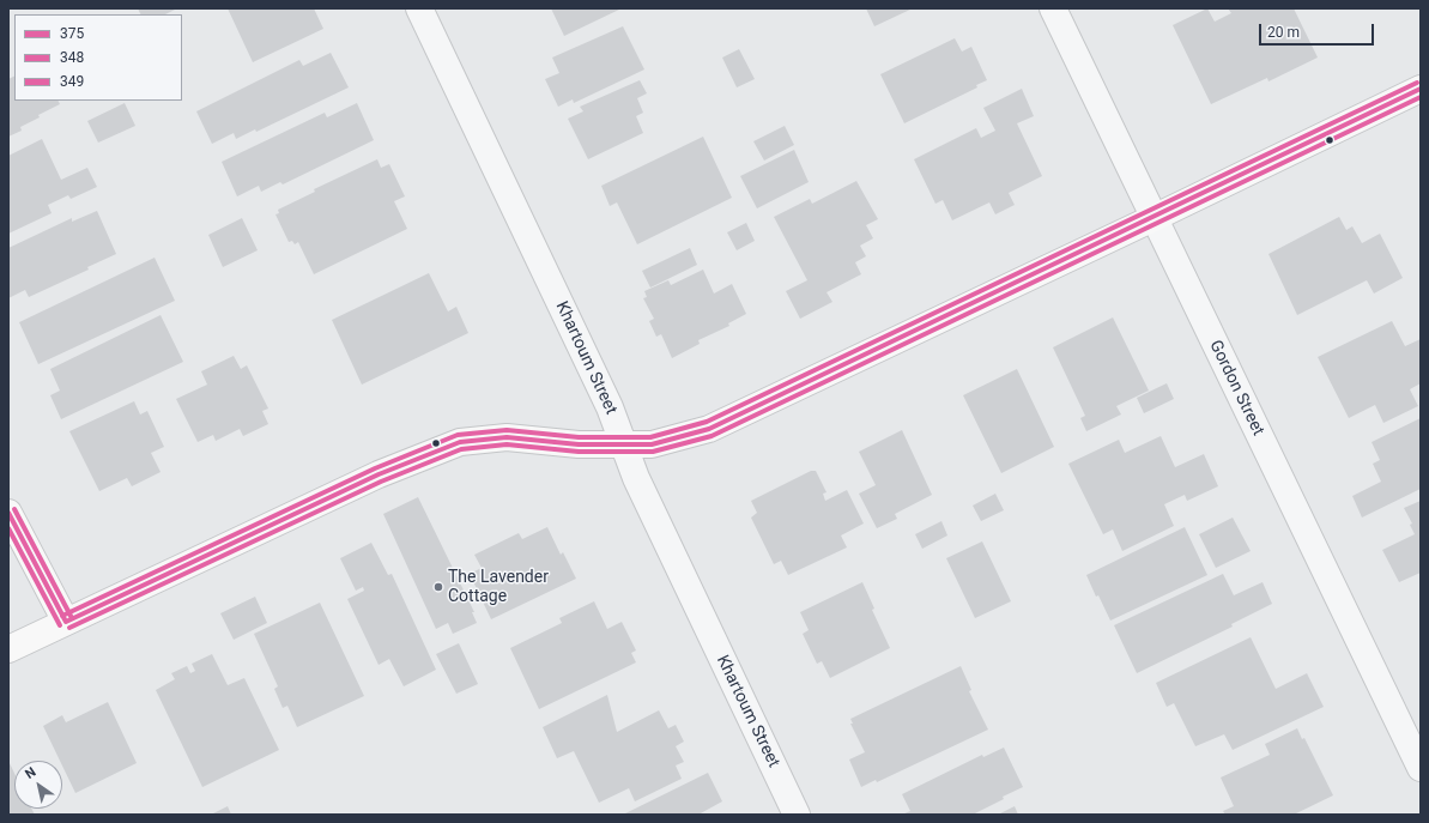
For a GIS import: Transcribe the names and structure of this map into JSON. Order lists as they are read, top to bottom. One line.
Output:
{"streets":{"street":["Khartoum Street","Gordon Street"]},"places":["The Lavender Cottage"],"lines":["transit line 349","transit line 375","transit line 348"],"legend":["375","348","349"],"scale_bar":"20 m","north":"top left"}
